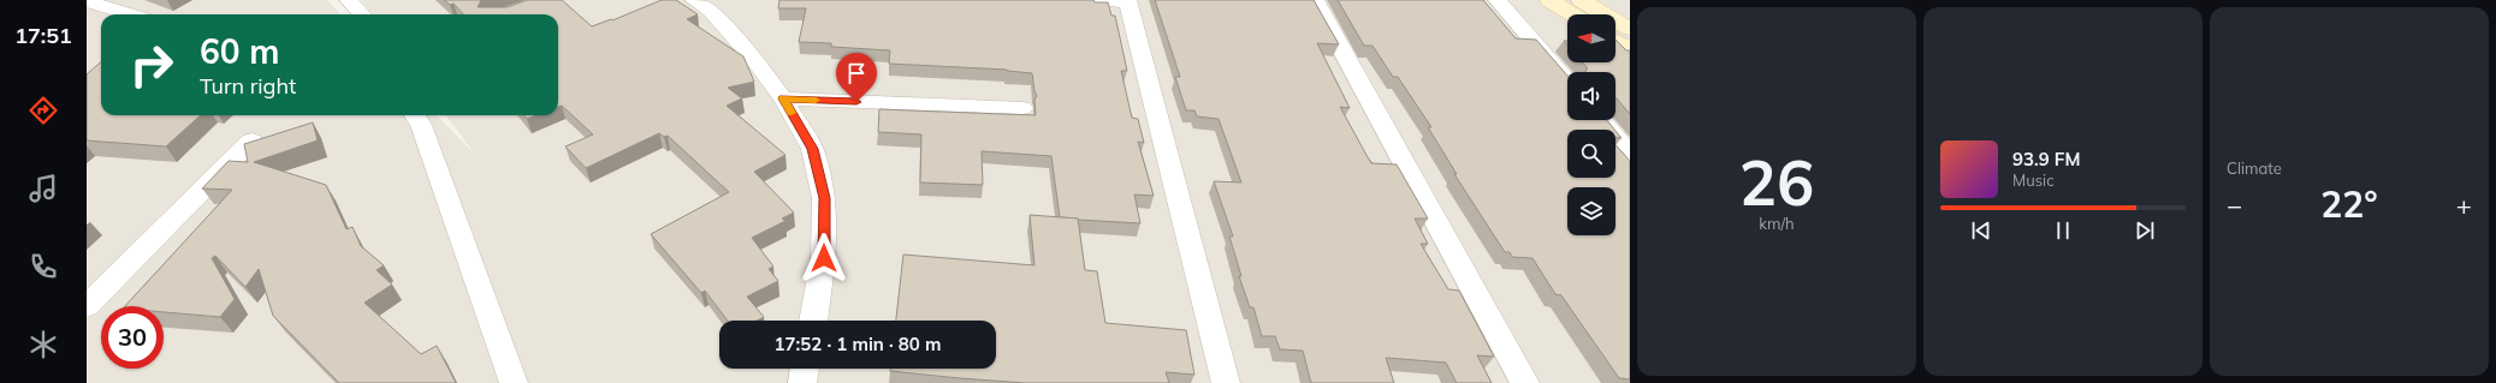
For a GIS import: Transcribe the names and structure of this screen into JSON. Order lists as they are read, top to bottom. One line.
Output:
{"north":"left","page":{"tabs":"17:51","tile":[["26","km/h"],"Climate"],"turn":["60 m","Turn right"],"song":["93.9 FM","Music"],"heat":["−","22°","+"],"limit":"30","trip":"17:52 · 1 min · 80 m"}}
